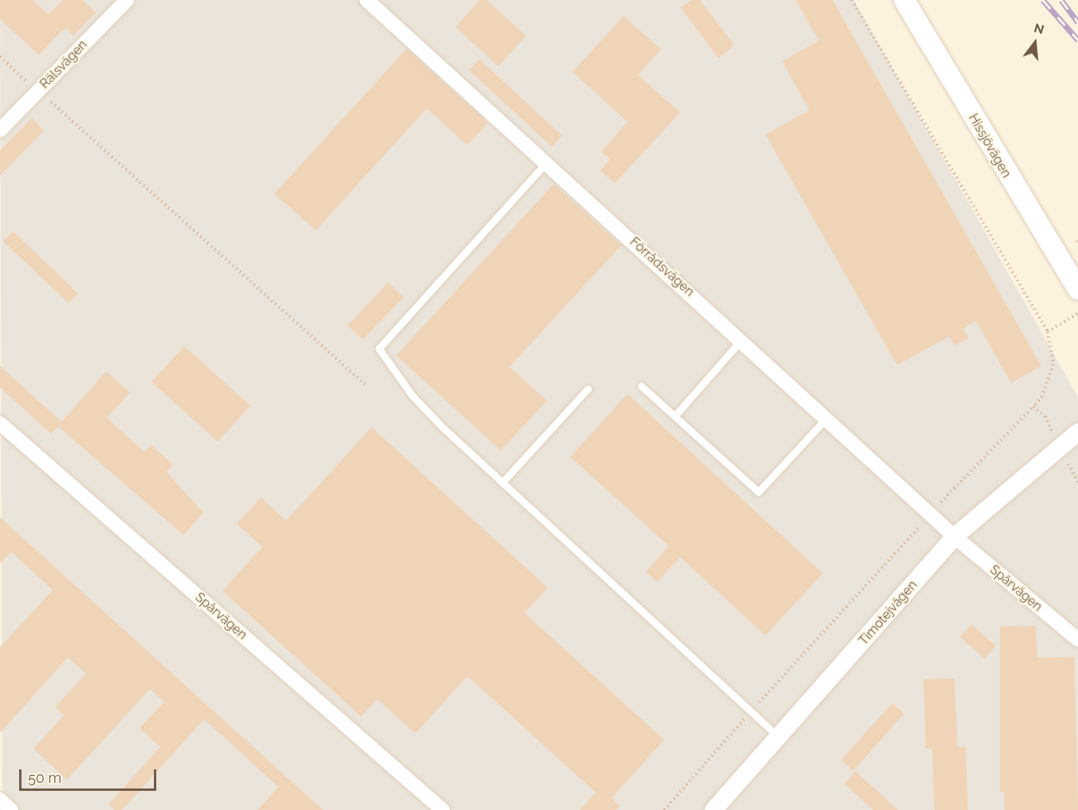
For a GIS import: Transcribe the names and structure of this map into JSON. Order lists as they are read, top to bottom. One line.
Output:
{"streets":{"main road":["Hissjövägen"],"street":["Rälsvägen","Förrådsvägen","Spårvägen","Timotejvägen"]},"crossings":[["Förrådsvägen","Spårvägen"],["Förrådsvägen","Timotejvägen"],["Spårvägen","Timotejvägen"]],"scale_bar":"50 m","north":"top"}
